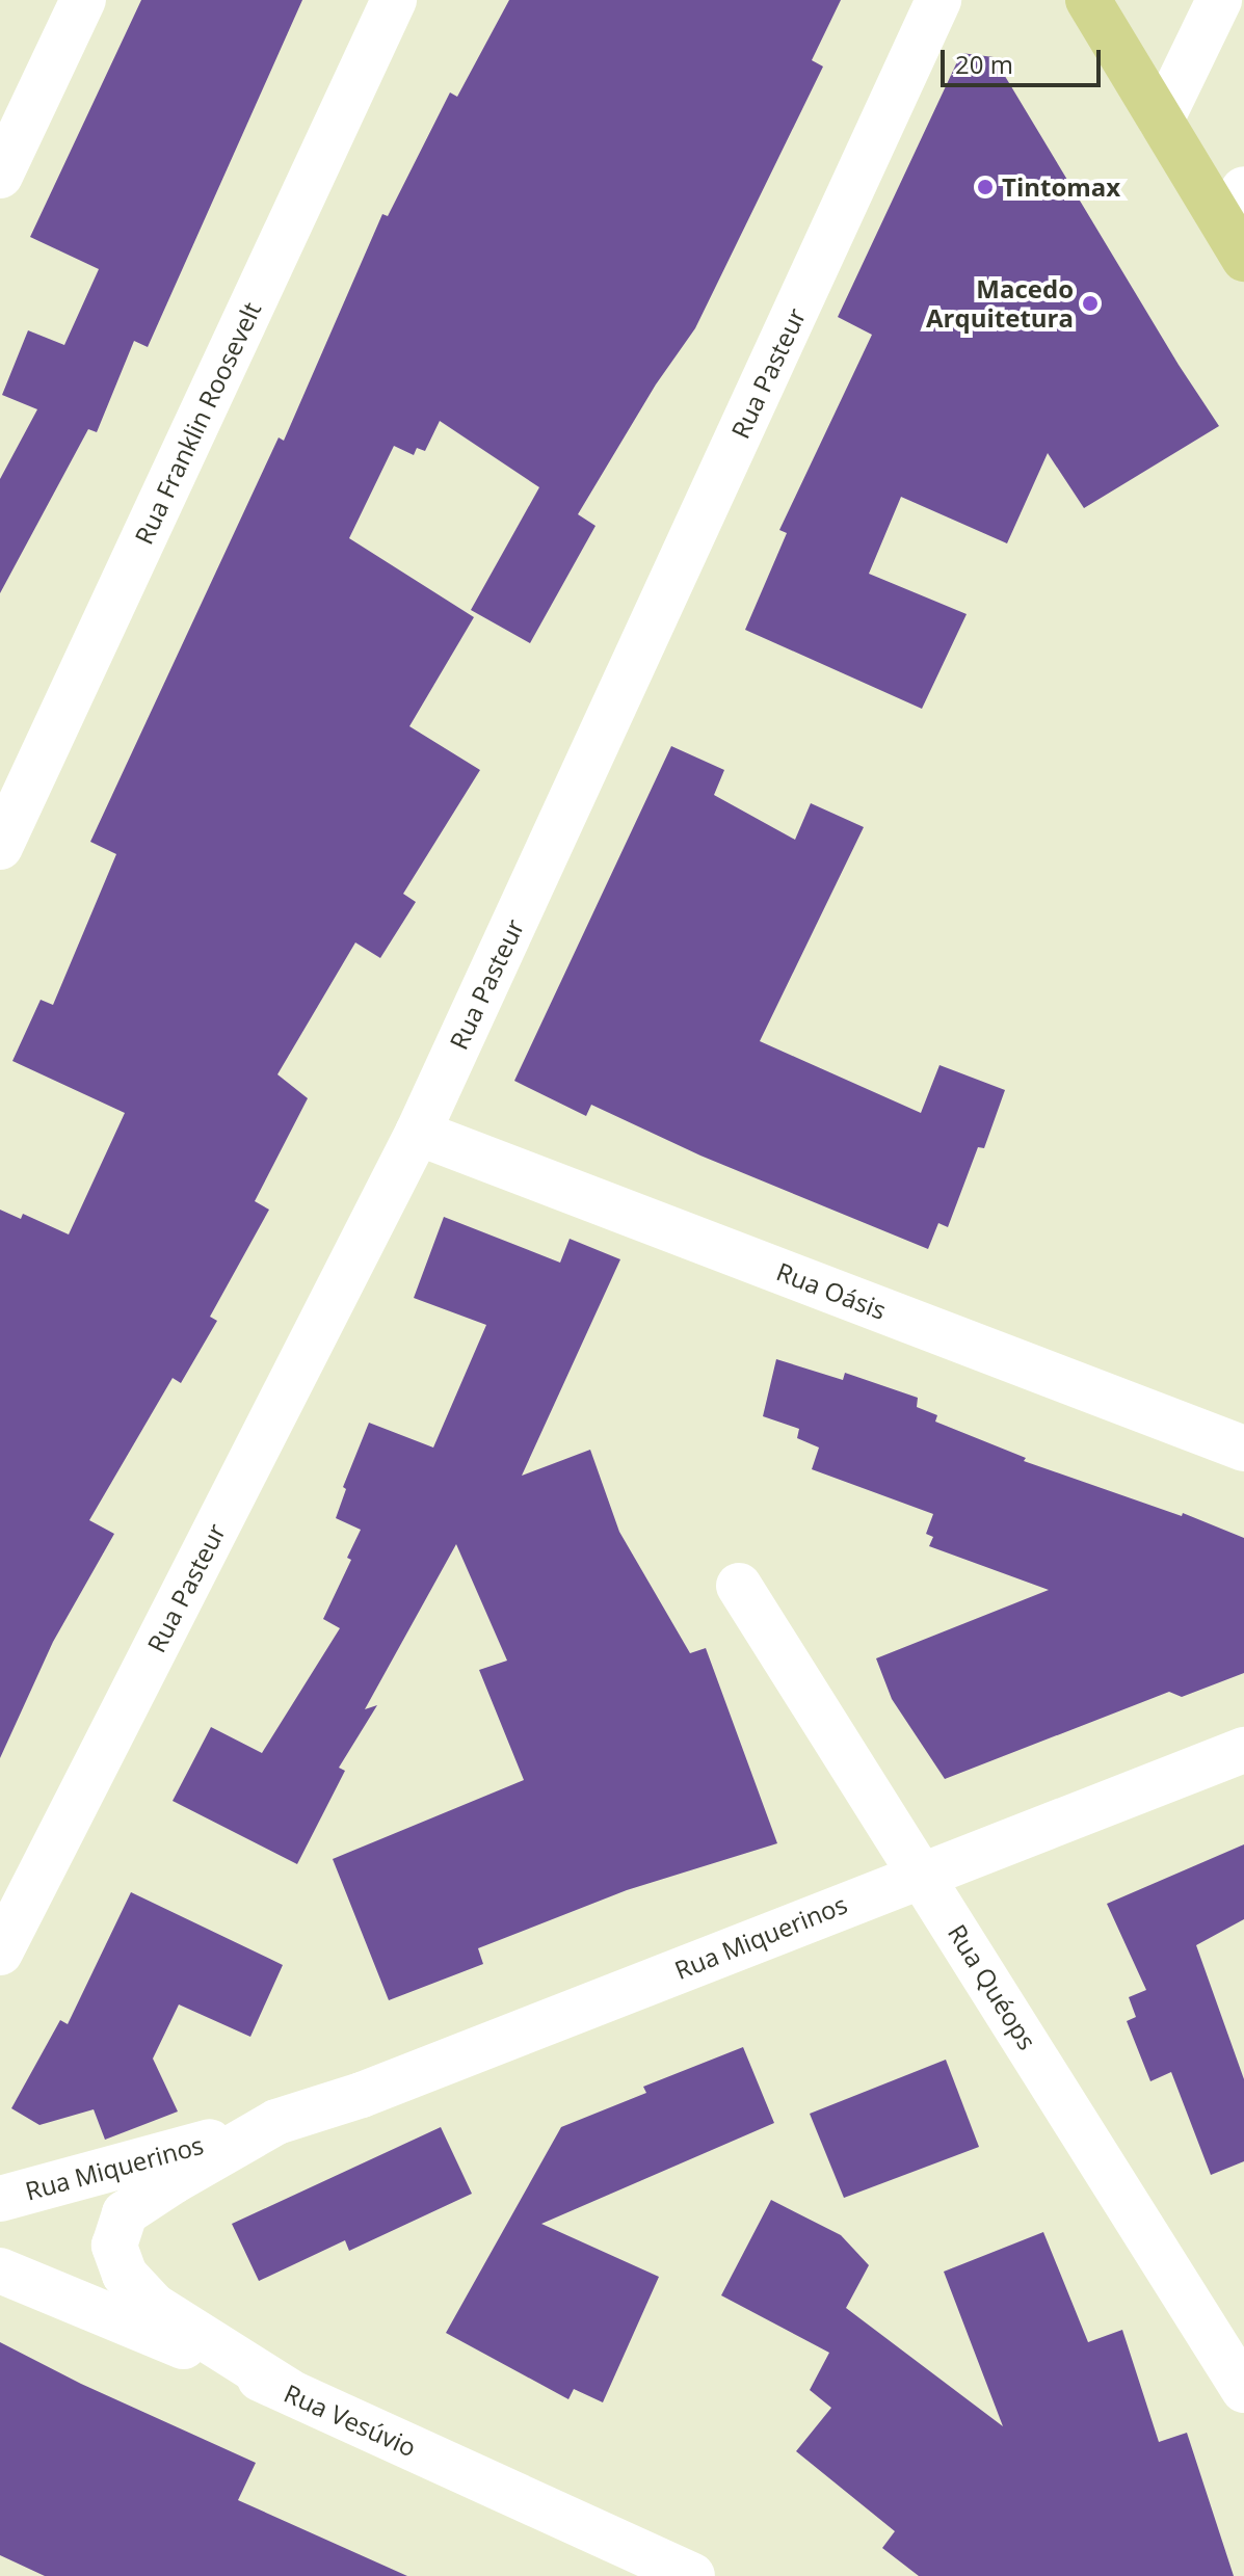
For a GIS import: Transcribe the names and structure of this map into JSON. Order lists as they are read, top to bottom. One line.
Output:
{"streets":{"street":["Rua Pasteur","Rua Franklin Roosevelt","Rua Oásis","Rua Miquerinos","Rua Quéops","Rua Vesúvio"]},"crossings":[["Rua Pasteur","Rua Oásis"],["Rua Miquerinos","Rua Quéops"],["Rua Miquerinos","Rua Vesúvio"]],"places":["Tintomax","Macedo Arquitetura"],"scale_bar":"20 m"}
